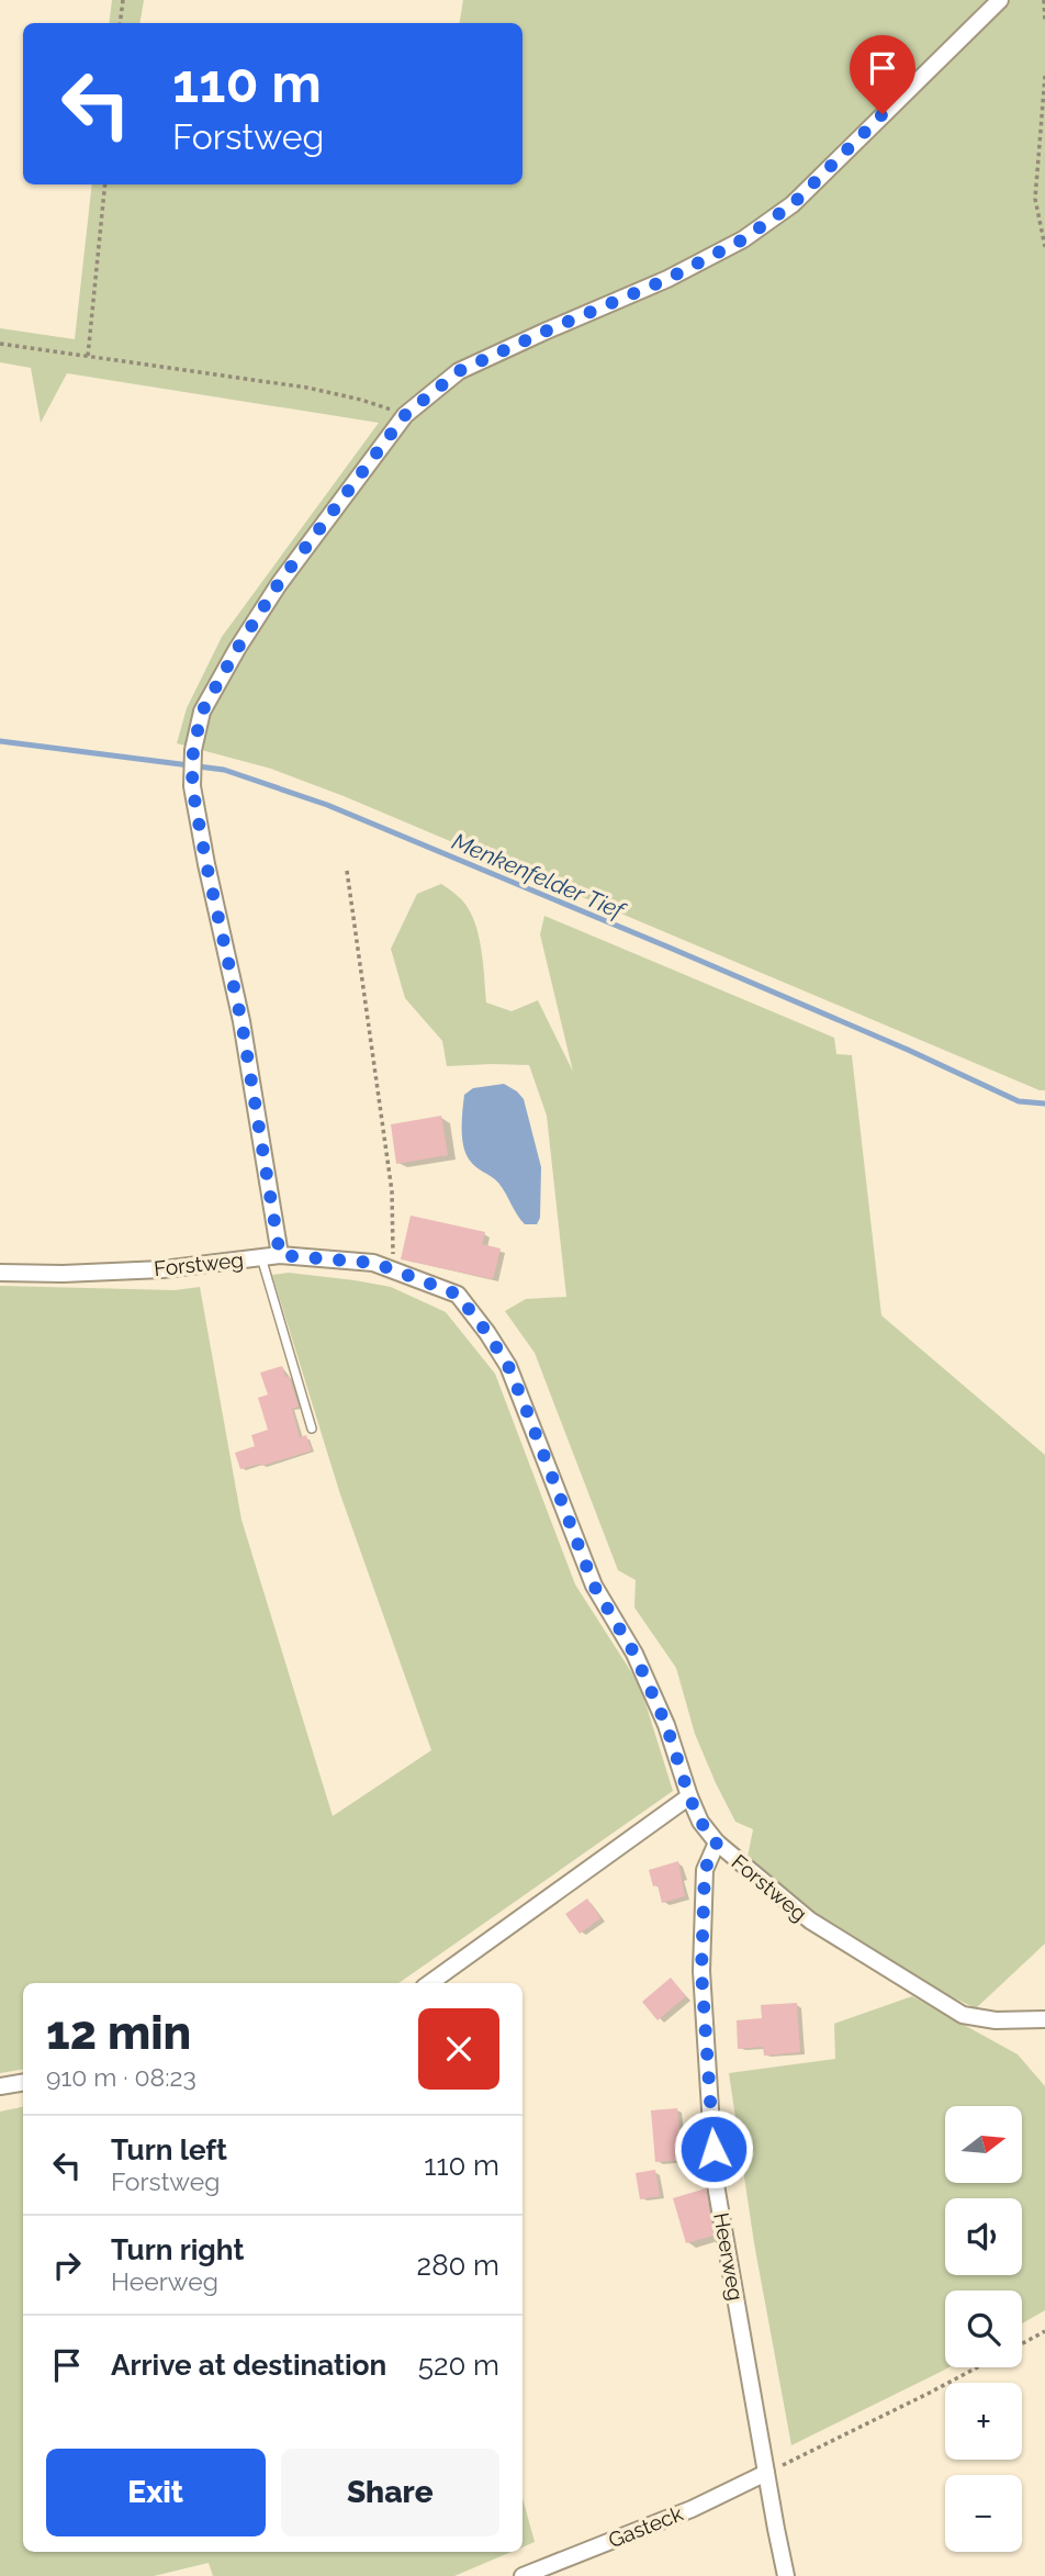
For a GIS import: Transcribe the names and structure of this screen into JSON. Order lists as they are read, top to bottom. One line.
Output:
{"streets":{"street":["Forstweg","Heerweg","Gasteck"]},"crossings":[["Forstweg","Heerweg"],["Heerweg","Gasteck"]],"water":["Menkenfelder Tief"],"north":"right","page":{"turn":["110 m","Forstweg"],"heading":["12 min","910 m · 08:23"],"map_buttons":["+","−"],"list":[{"name":"Turn left","note":"Forstweg","value":"110 m"},{"name":"Turn right","note":"Heerweg","value":"280 m"},{"name":"Arrive at destination","value":"520 m"}],"buttons":["Exit","Share"]}}
